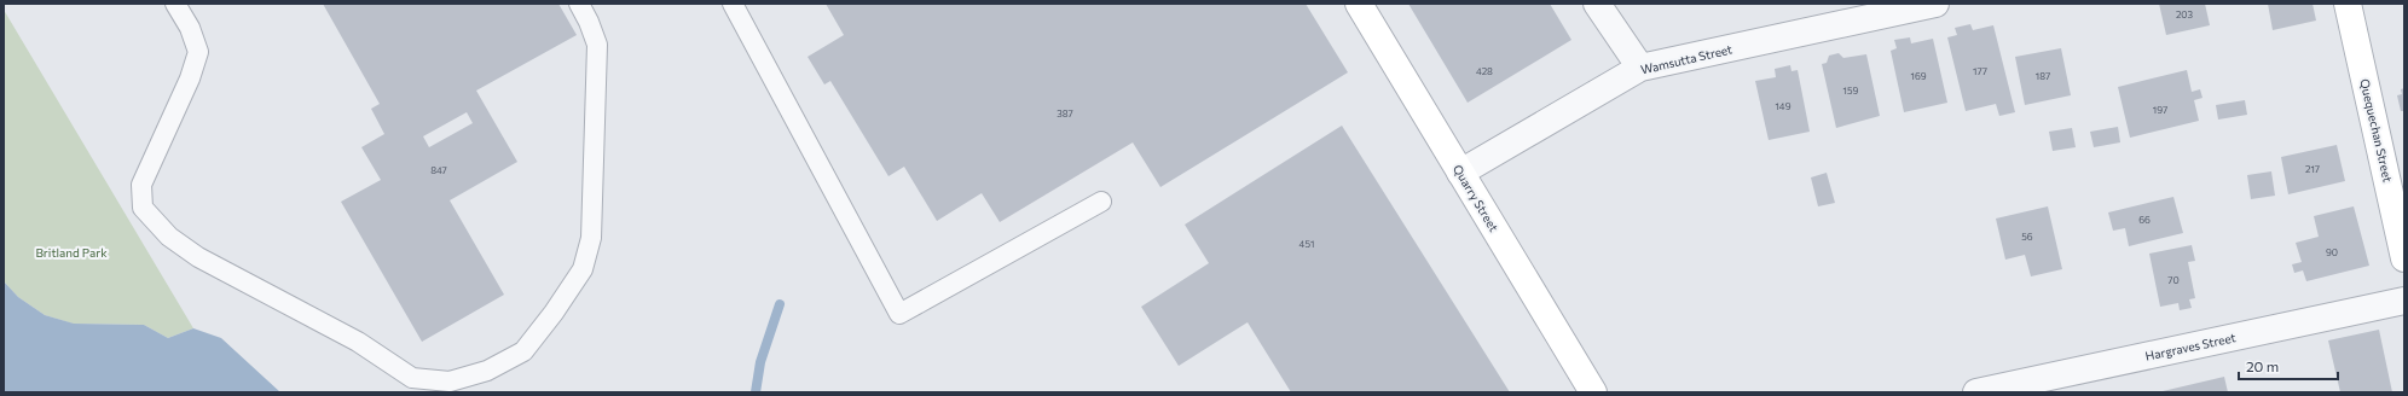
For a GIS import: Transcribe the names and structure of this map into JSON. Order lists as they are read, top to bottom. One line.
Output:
{"streets":{"street":["Wamsutta Street","Quequechan Street","Quarry Street","Hargraves Street"]},"crossings":[["Wamsutta Street","Quarry Street"]],"parks":["Britland Park"],"house_numbers":["203","428","177","169","187","159","149","197","387","217","847","66","56","451","90","70"],"scale_bar":"20 m"}
